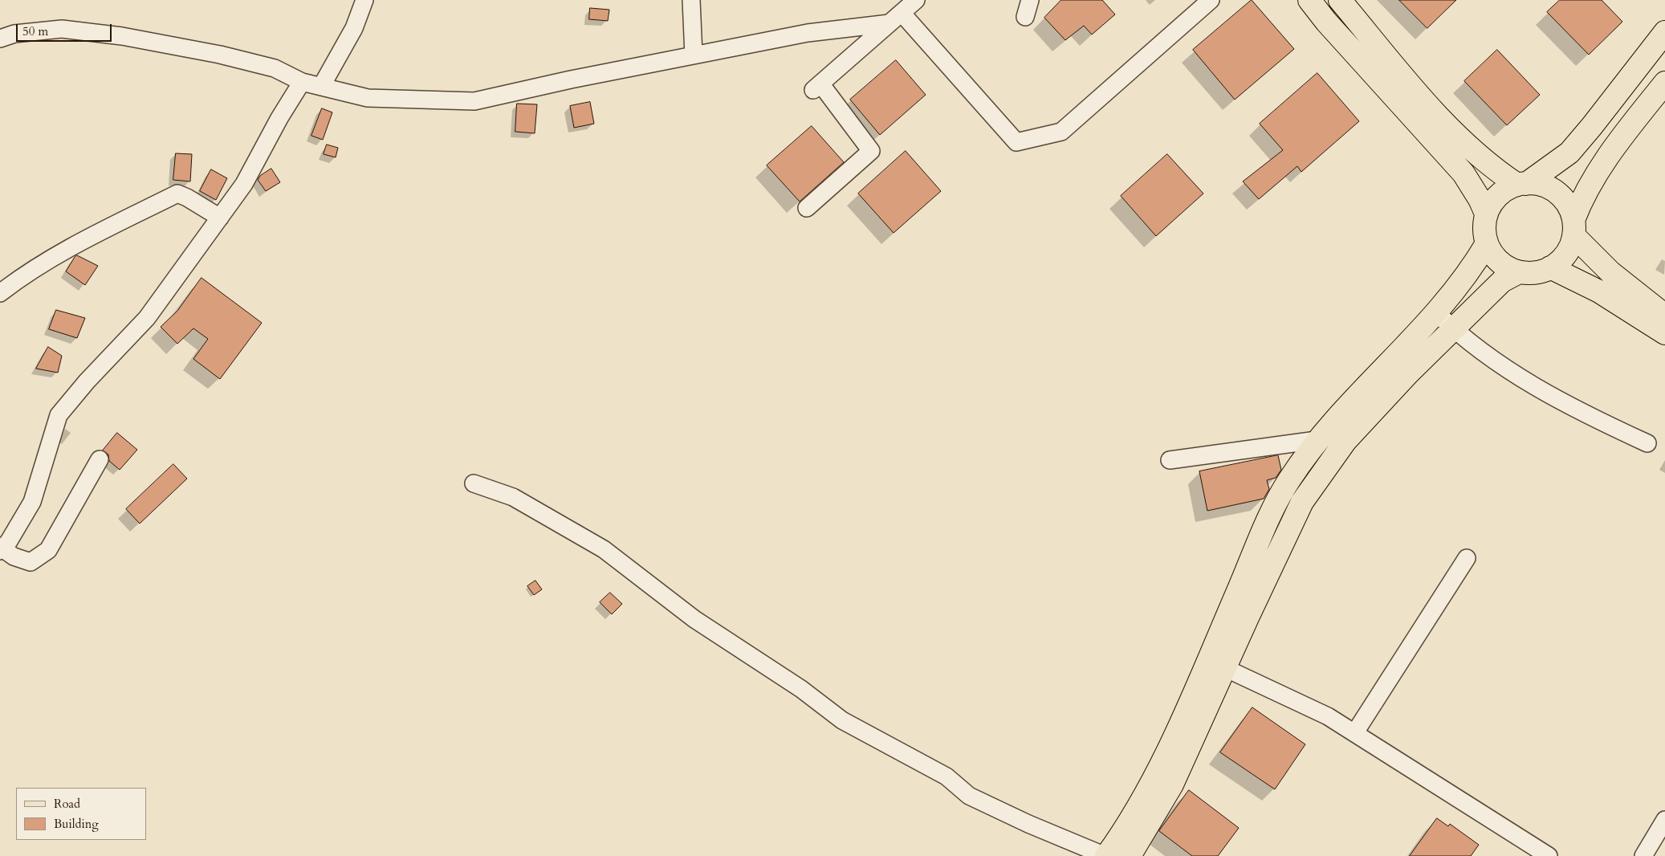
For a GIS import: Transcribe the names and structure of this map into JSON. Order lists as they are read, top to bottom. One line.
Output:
{"legend":["Road","Building"],"scale_bar":"50 m"}
